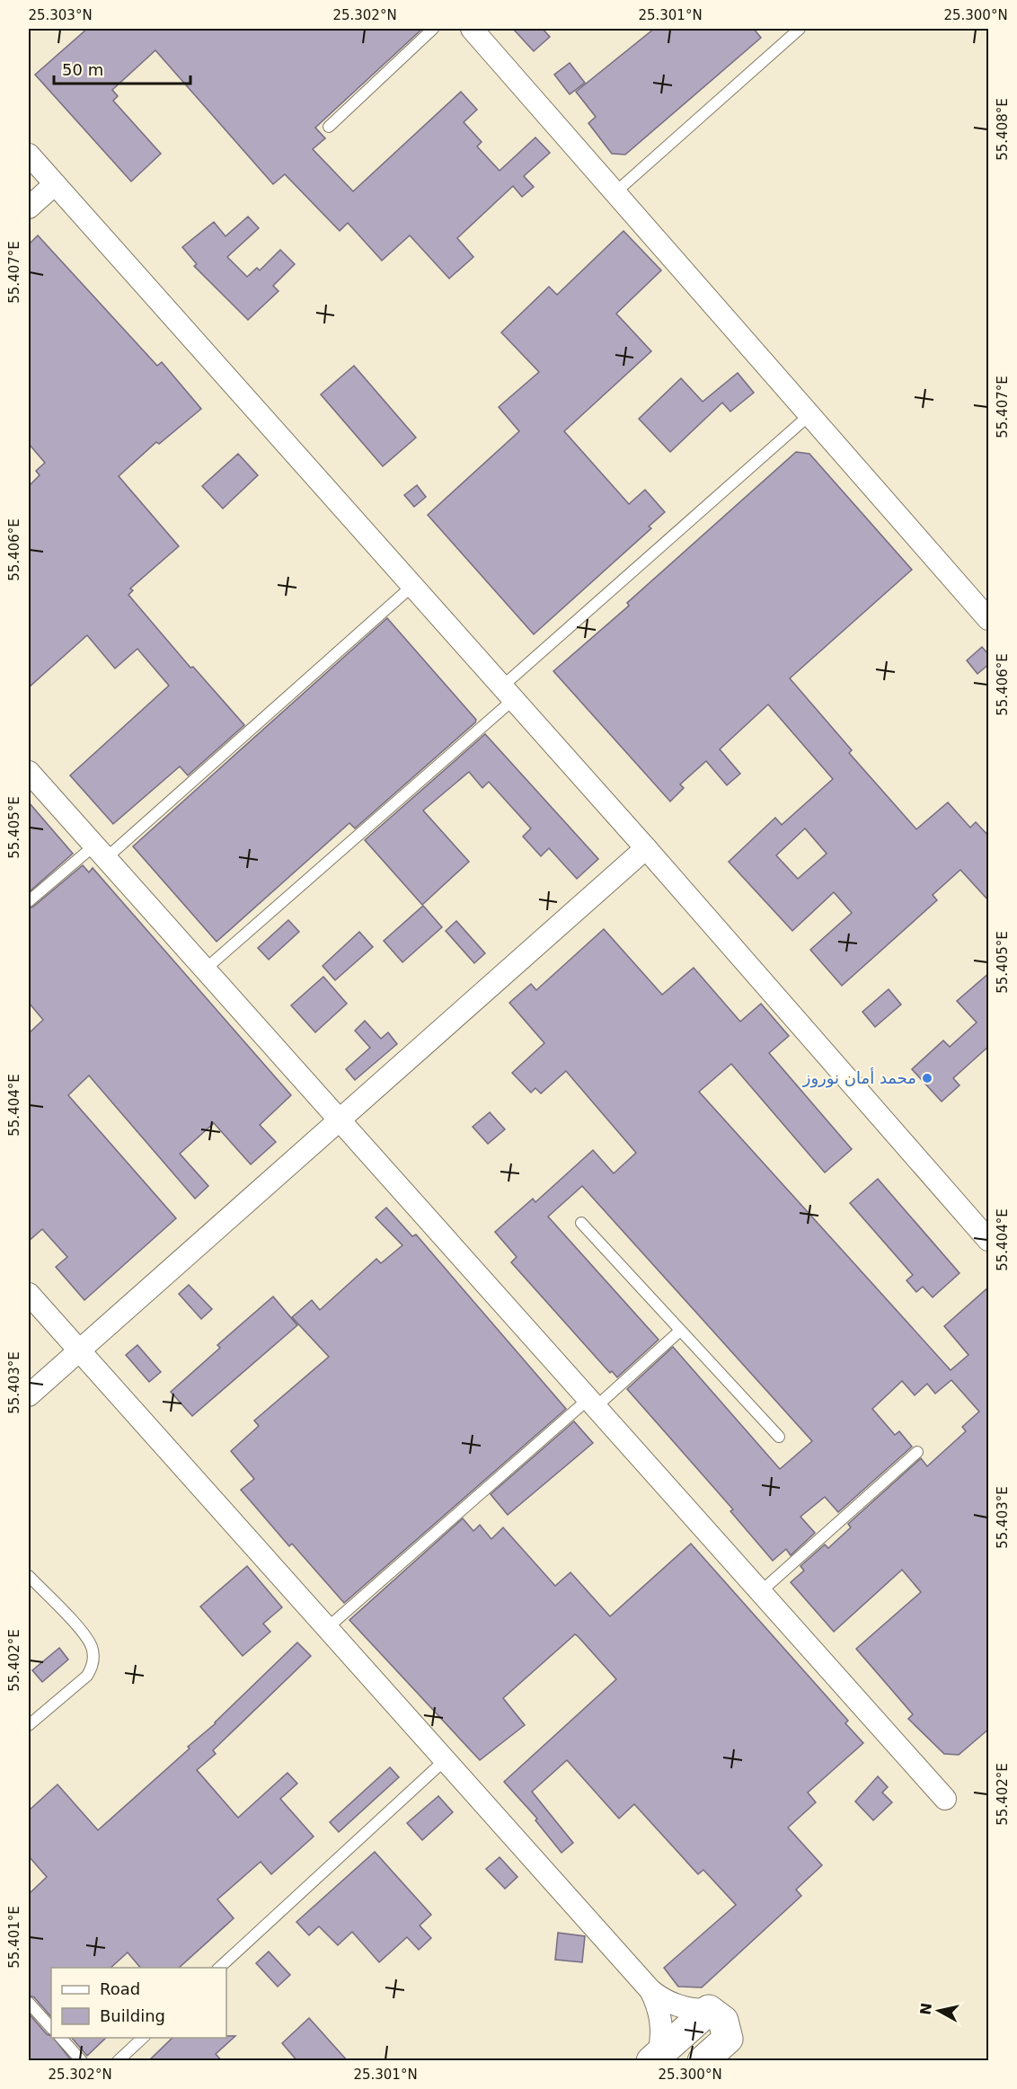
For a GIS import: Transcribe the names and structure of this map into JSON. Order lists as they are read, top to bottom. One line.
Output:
{"places":["محمد أمان نوروز"],"legend":["Road","Building"],"scale_bar":"50 m","north":"left","coordinates":["25.303°N","25.302°N","25.301°N","25.300°N","55.408°E","55.407°E","55.406°E","55.405°E","55.404°E","55.403°E","55.402°E","55.401°E"]}
